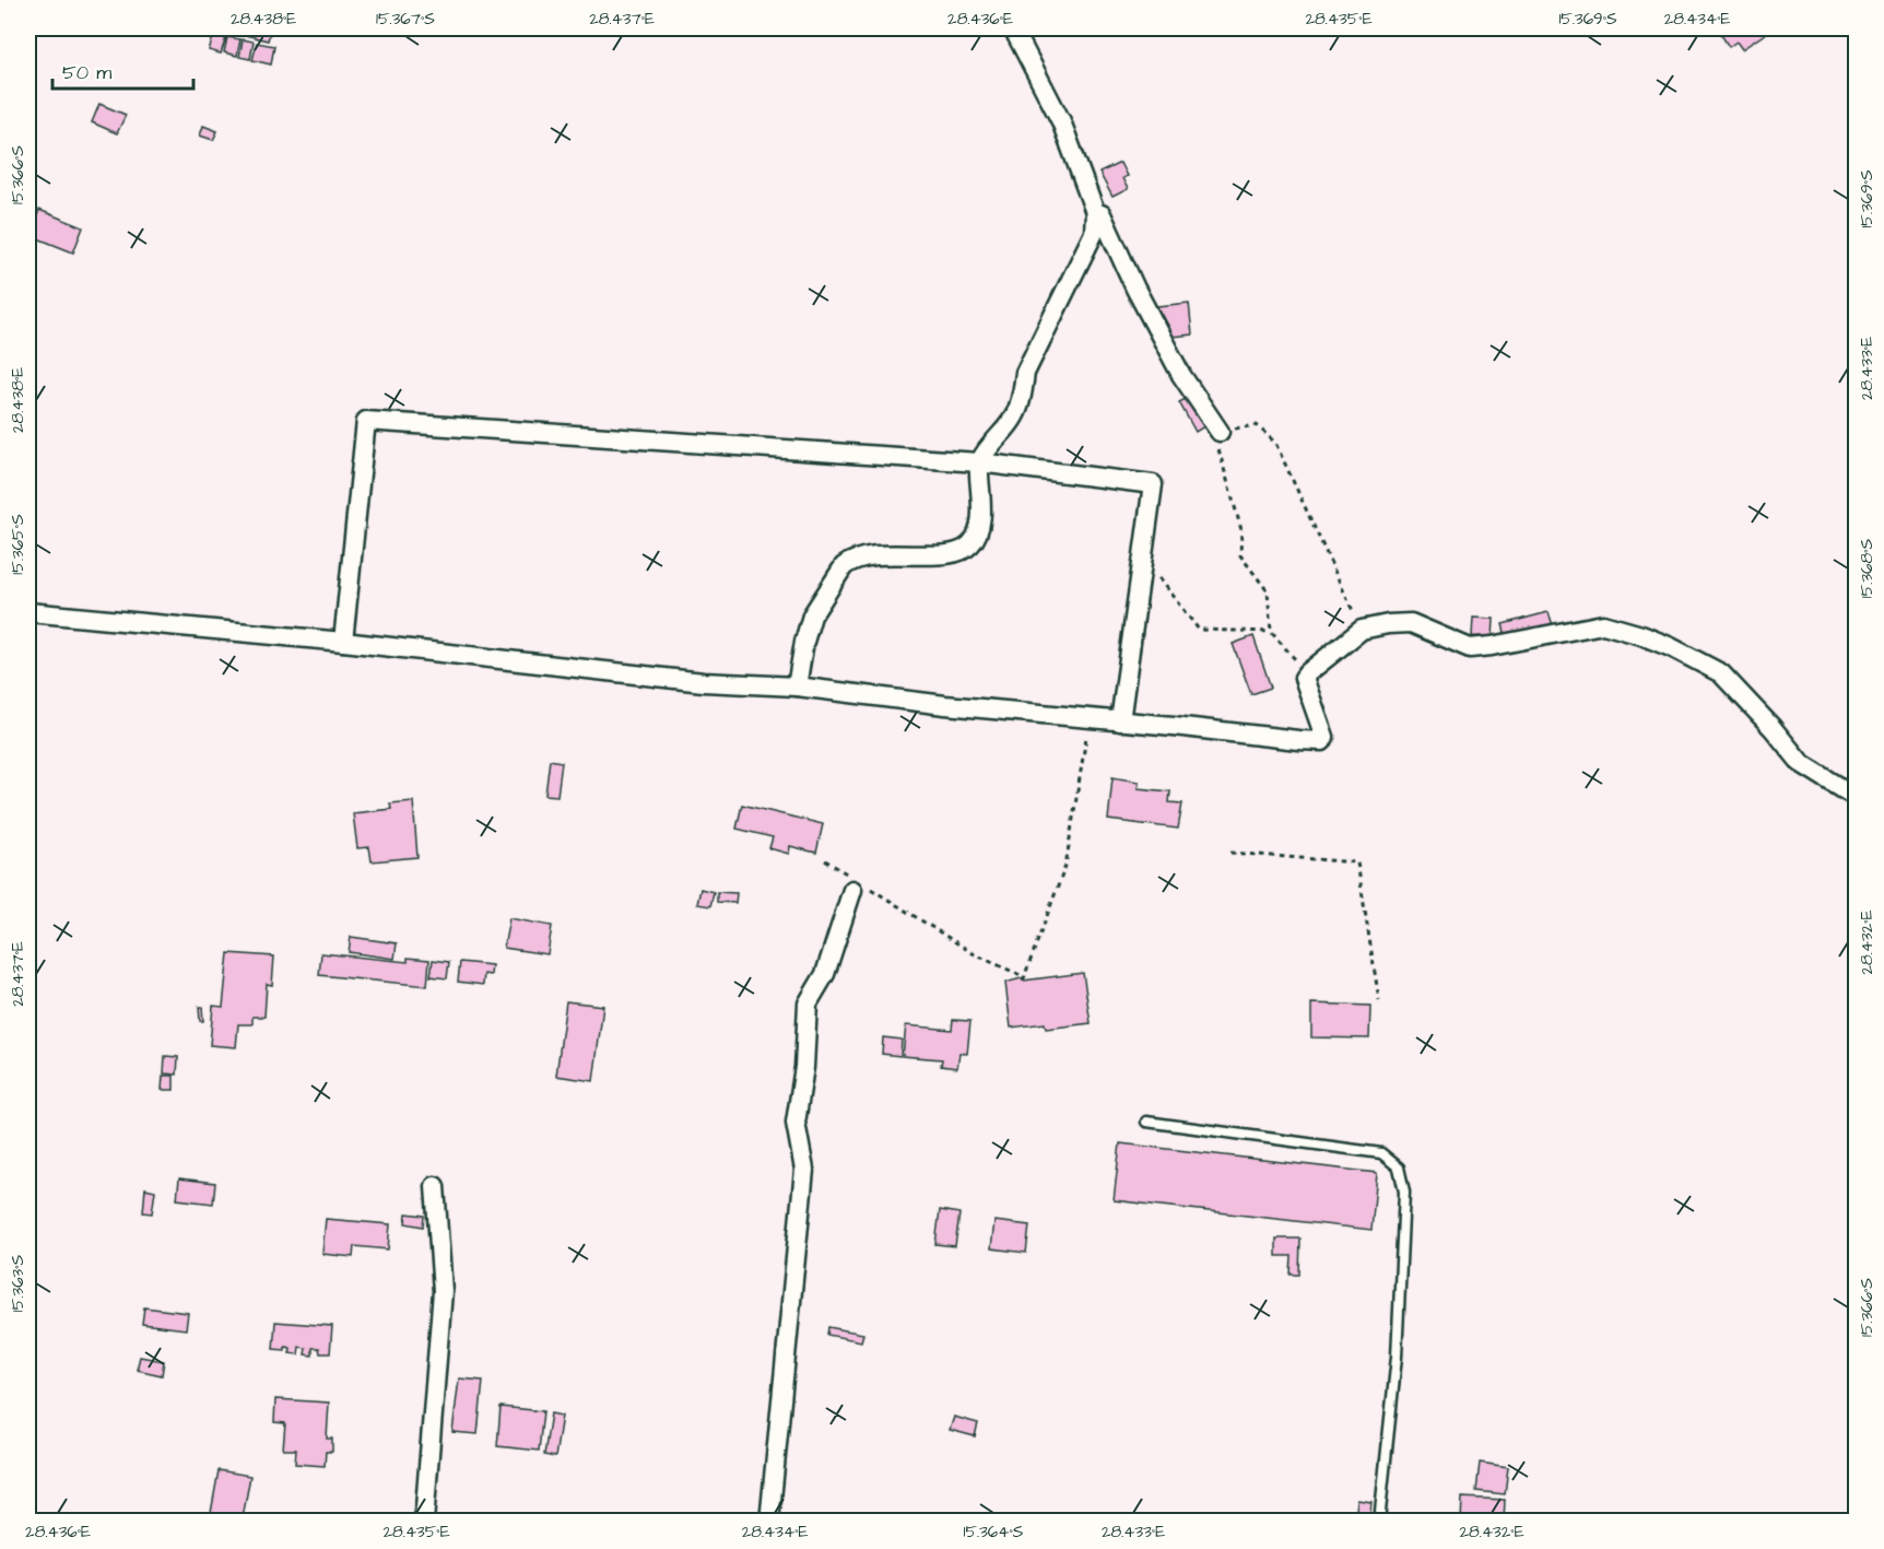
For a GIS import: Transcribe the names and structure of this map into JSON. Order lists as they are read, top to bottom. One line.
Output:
{"scale_bar":"50 m","coordinates":["28.438°E","15.367°S","28.437°E","28.436°E","28.435°E","15.369°S","28.434°E","15.366°S","28.433°E","15.365°S","15.368°S","28.432°E","15.363°S","15.364°S"]}
